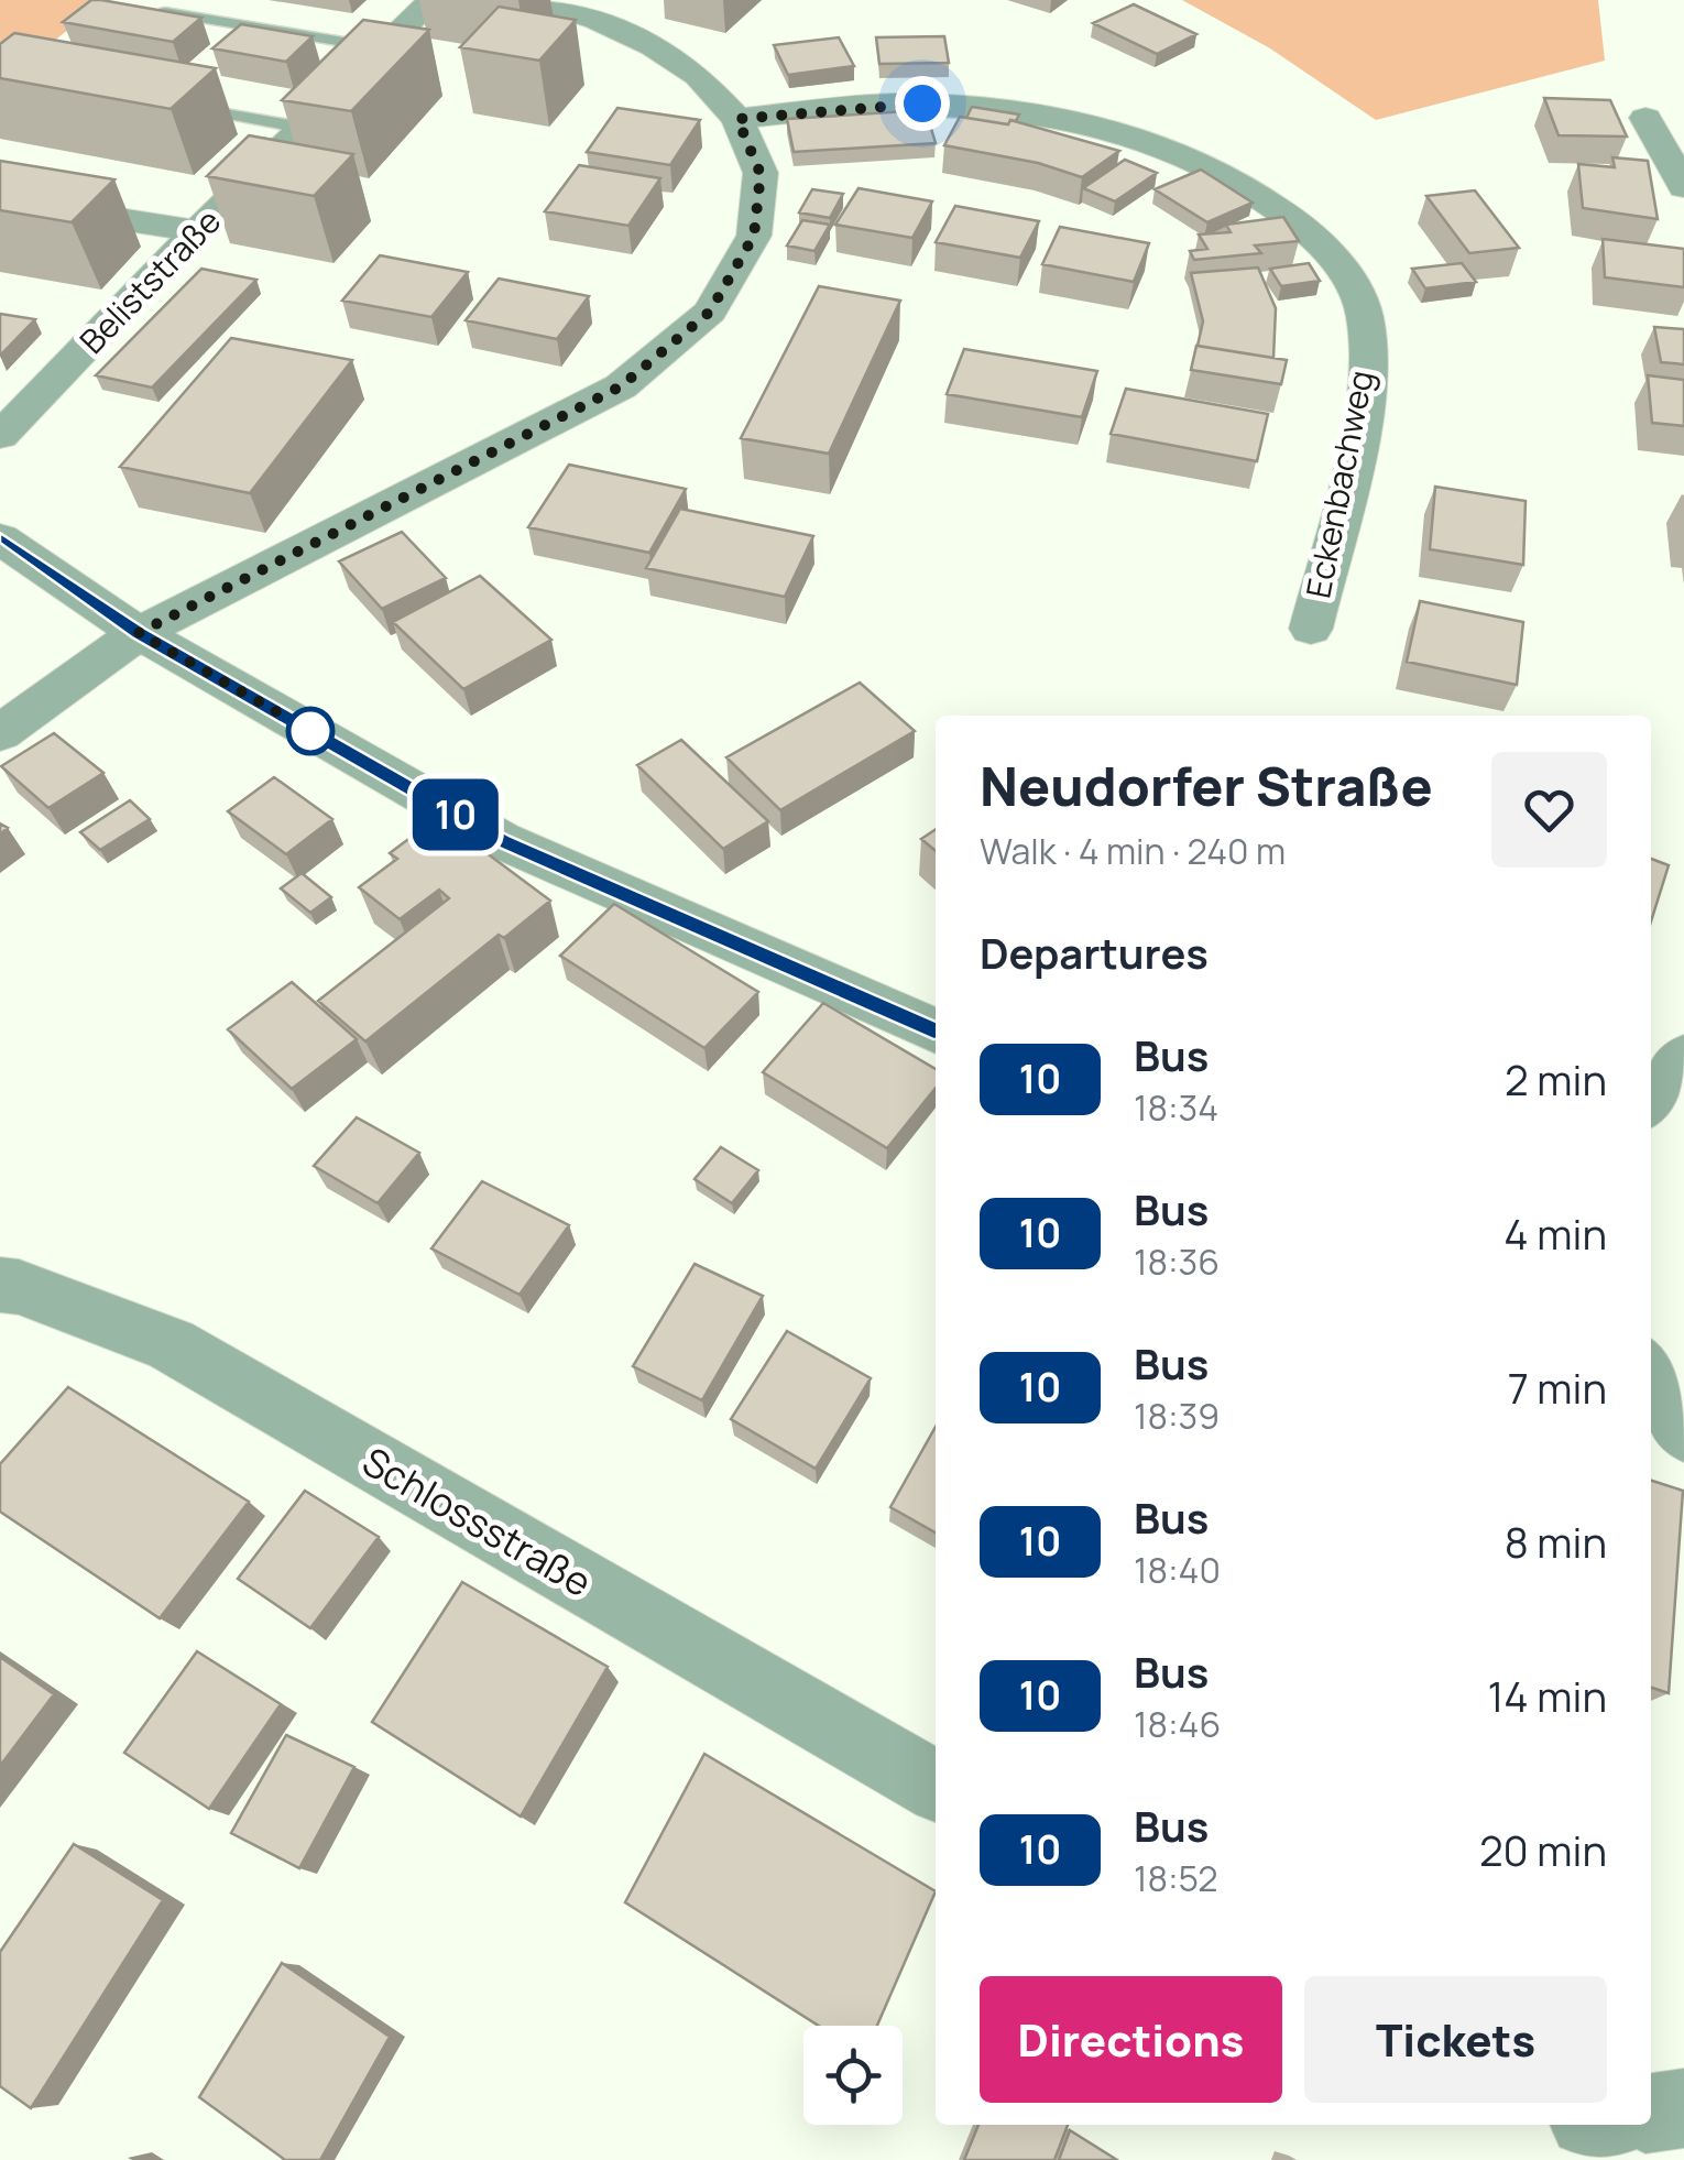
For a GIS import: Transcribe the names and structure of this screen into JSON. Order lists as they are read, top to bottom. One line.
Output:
{"streets":{"street":["Beliststraße","Eckenbachweg","Schlossstraße"]},"lines":["bus line 10"],"page":{"on_map":"10","heading":[["Neudorfer Straße","Walk · 4 min · 240 m"],"Departures"],"list":[{"mark":"10","name":"Bus","note":"18:34","value":"2 min"},{"mark":"10","name":"Bus","note":"18:36","value":"4 min"},{"mark":"10","name":"Bus","note":"18:39","value":"7 min"},{"mark":"10","name":"Bus","note":"18:40","value":"8 min"},{"mark":"10","name":"Bus","note":"18:46","value":"14 min"},{"mark":"10","name":"Bus","note":"18:52","value":"20 min"}],"buttons":["Directions","Tickets"]}}
